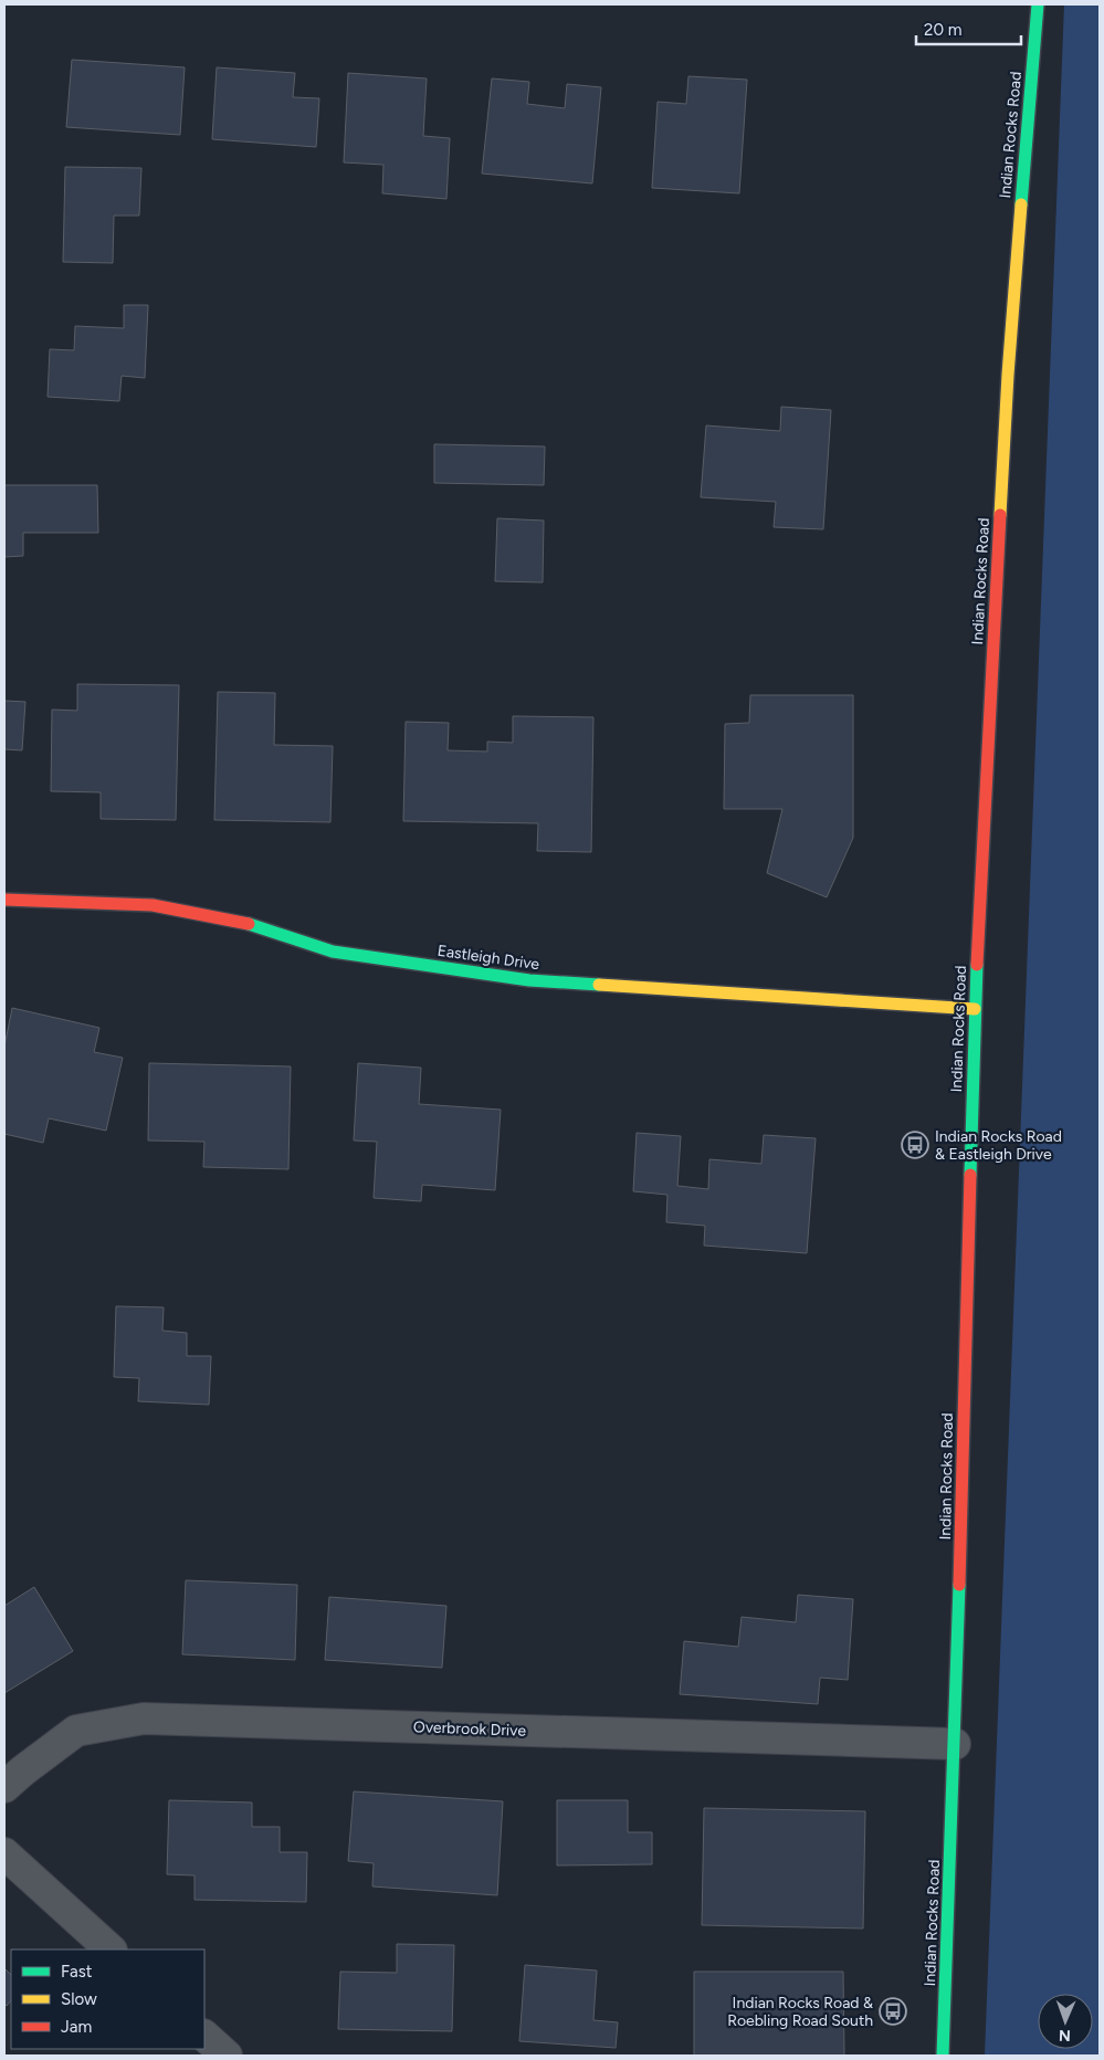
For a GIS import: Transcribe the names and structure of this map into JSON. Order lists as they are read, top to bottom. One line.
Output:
{"streets":{"street":["Indian Rocks Road","Eastleigh Drive","Overbrook Drive"]},"crossings":[["Indian Rocks Road","Eastleigh Drive"],["Indian Rocks Road","Overbrook Drive"]],"places":{"bus stop":["Indian Rocks Road & Eastleigh Drive","Indian Rocks Road & Roebling Road South"]},"legend":["Fast","Slow","Jam"],"scale_bar":"20 m","north":"bottom"}
